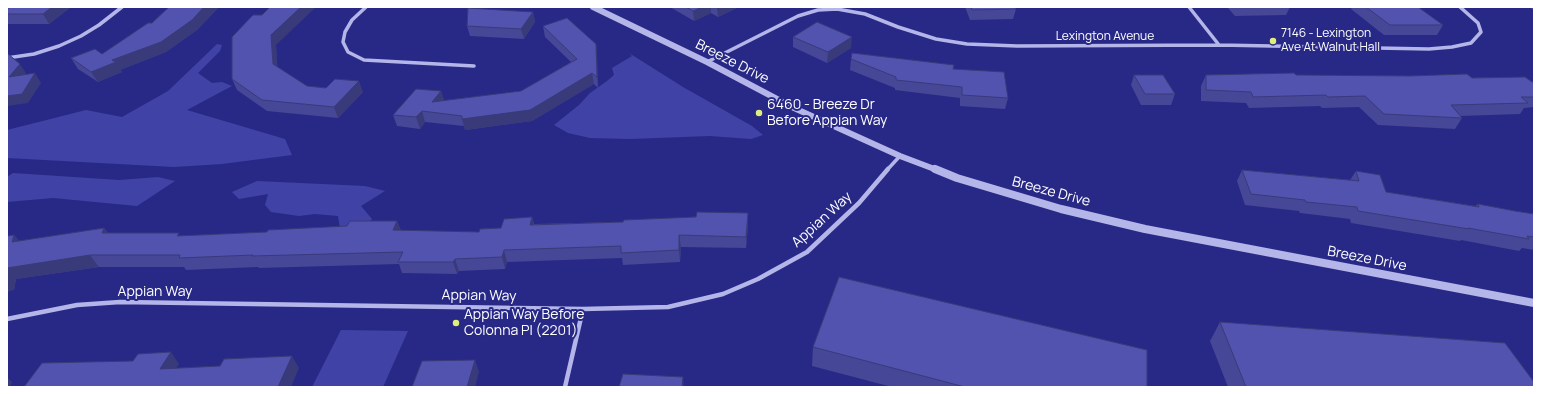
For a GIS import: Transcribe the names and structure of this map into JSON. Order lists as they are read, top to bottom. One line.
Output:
{"streets":{"street":["Lexington Avenue","Breeze Drive","Appian Way"]},"crossings":[["Lexington Avenue","Breeze Drive"],["Breeze Drive","Appian Way"]],"places":["7146 - Lexington Ave At Walnut Hall","6460 - Breeze Dr Before Appian Way","Appian Way Before Colonna Pl (2201)"]}
